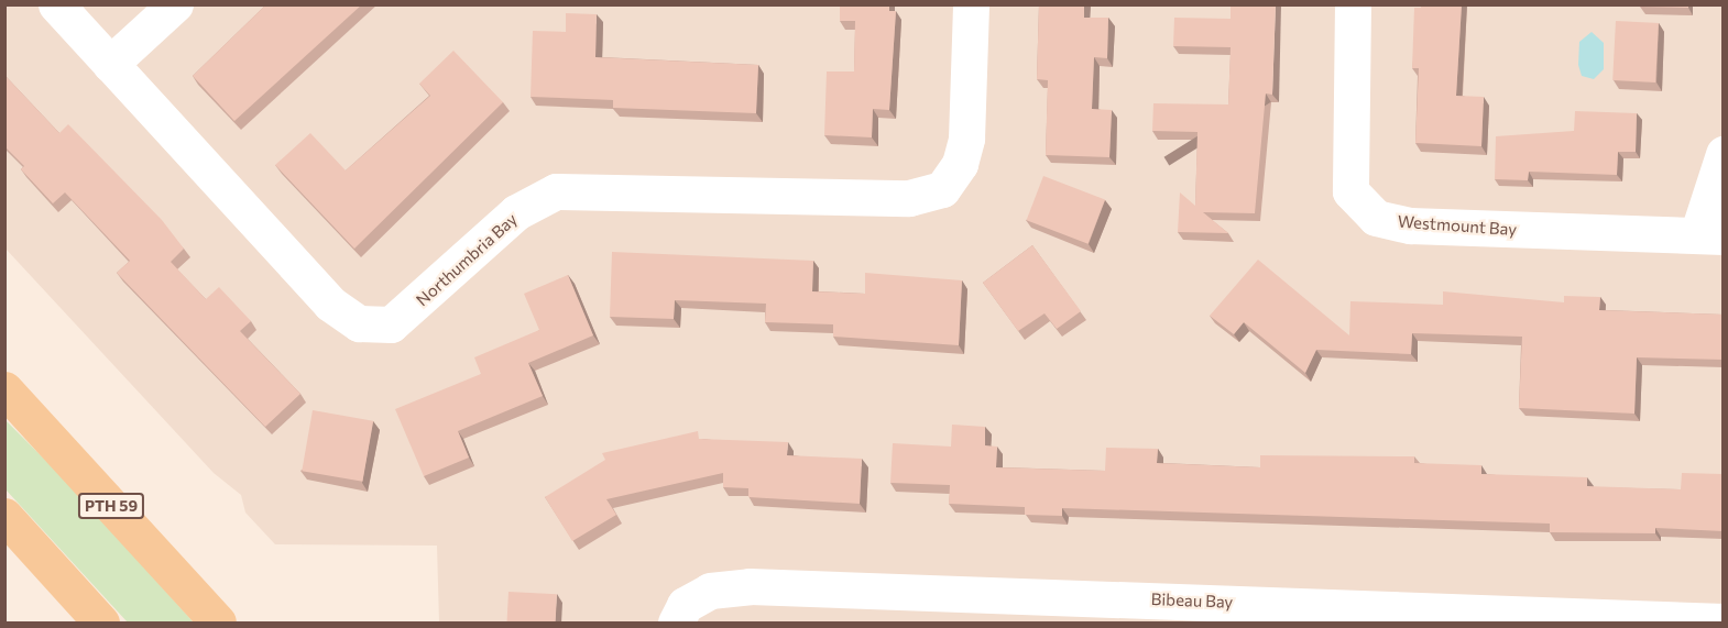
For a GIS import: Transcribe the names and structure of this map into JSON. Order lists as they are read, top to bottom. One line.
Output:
{"streets":{"main road":["PTH 59"],"street":["Westmount Bay","Northumbria Bay","Bibeau Bay"]}}
